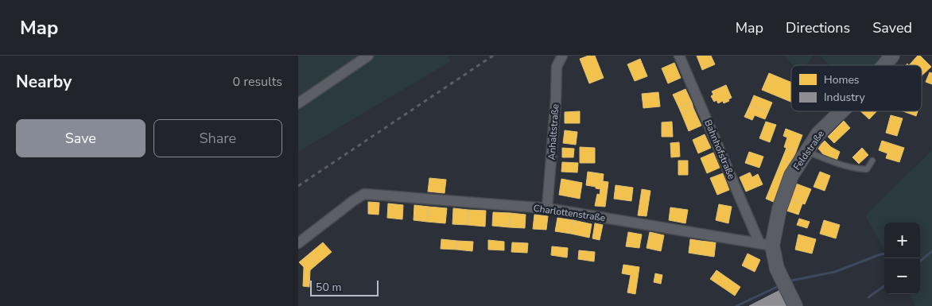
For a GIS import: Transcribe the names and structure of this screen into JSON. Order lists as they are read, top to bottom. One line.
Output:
{"streets":{"street":["Anhaltstraße","Bahnhofstraße","Feldstraße","Charlottenstraße"]},"crossings":[["Anhaltstraße","Charlottenstraße"],["Bahnhofstraße","Feldstraße"],["Bahnhofstraße","Charlottenstraße"],["Feldstraße","Charlottenstraße"]],"legend":["Homes","Industry"],"scale_bar":"50 m","page":{"header":"Map","nav":["Map","Directions","Saved"],"heading":["Nearby","0 results"],"buttons":["Save","Share"],"map_buttons":["+","−"],"scale":"50 m"}}
